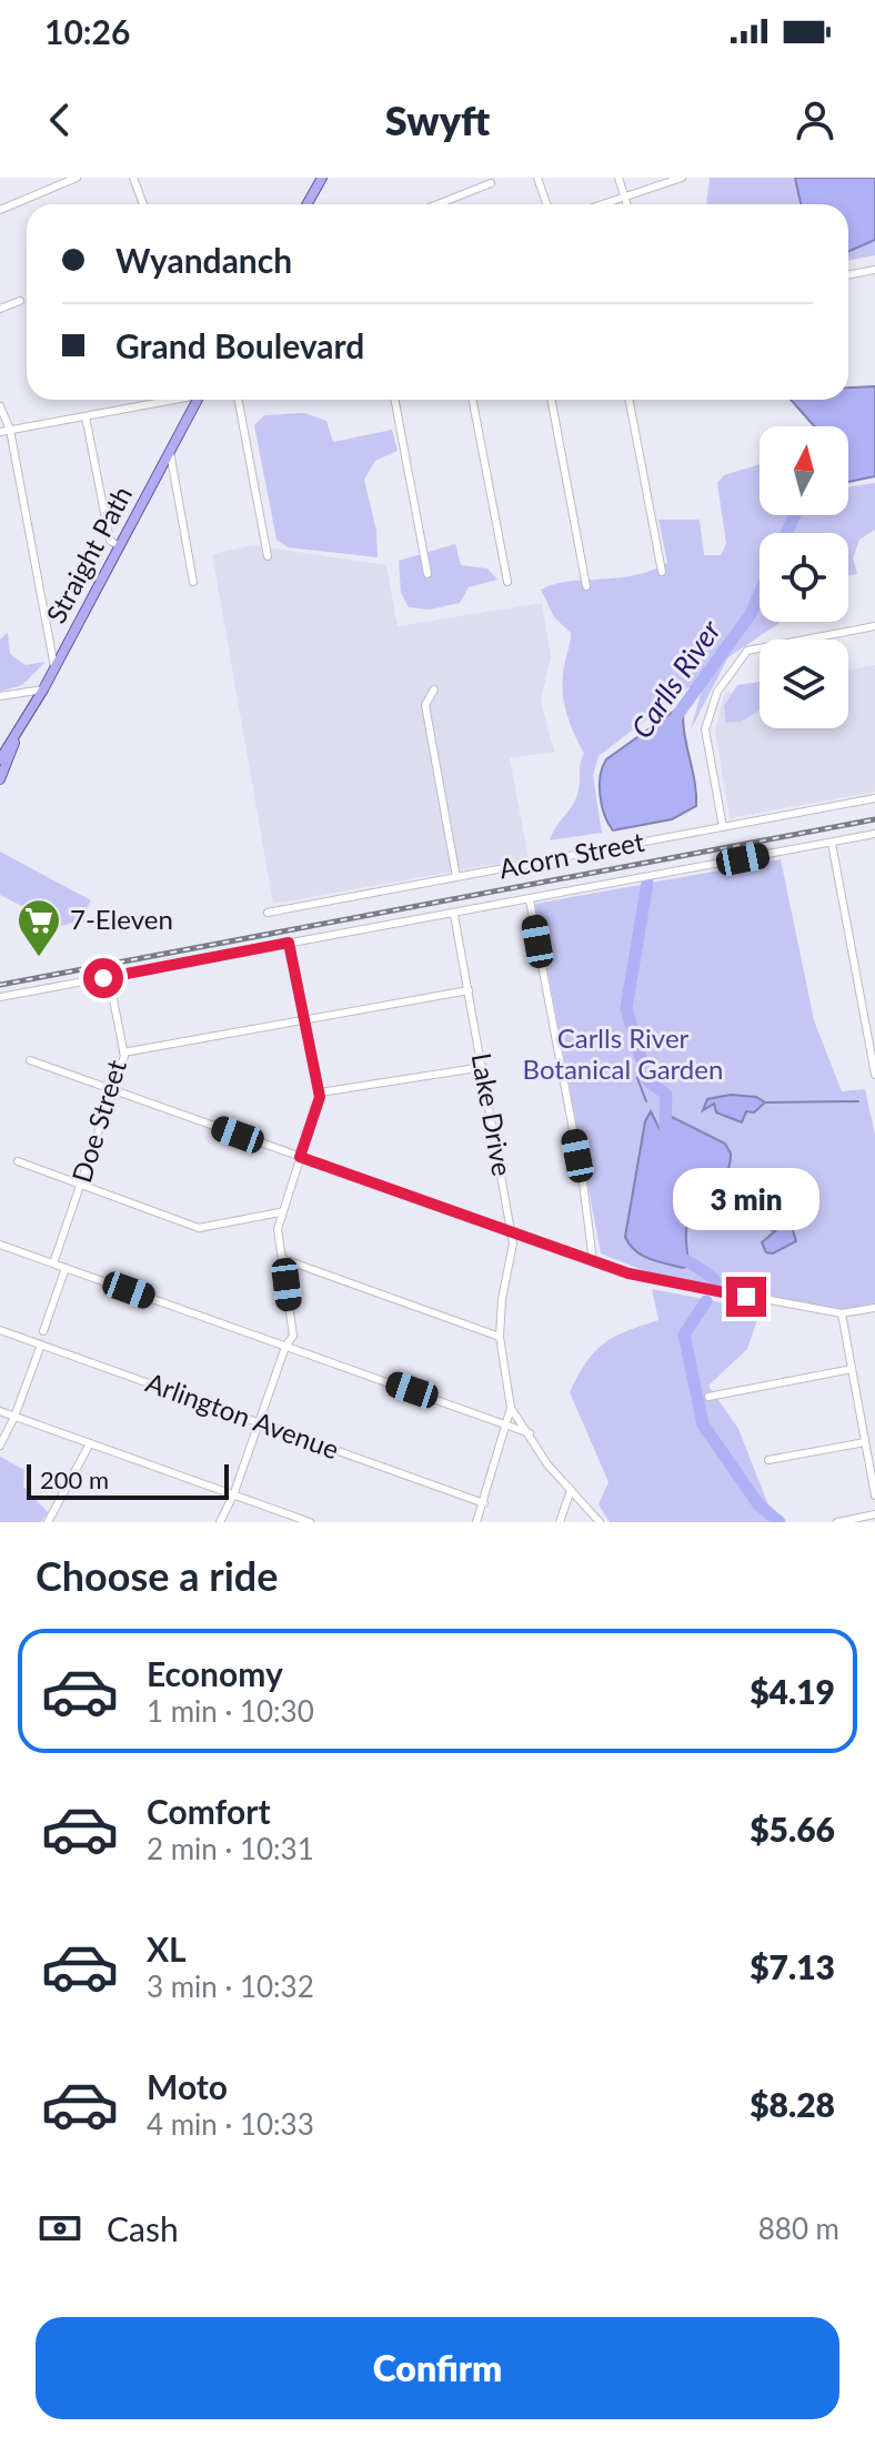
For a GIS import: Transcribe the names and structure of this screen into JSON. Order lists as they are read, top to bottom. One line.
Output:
{"streets":{"main road":["Straight Path"],"street":["Acorn Street","Lake Drive","Doe Street","Arlington Avenue"]},"crossings":[["Lake Drive","Arlington Avenue"]],"water":["Carlls River"],"parks":["Carlls River Botanical Garden"],"places":{"supermarket":["7-Eleven"]},"scale_bar":"200 m","north":"top","page":{"status":"10:26","header":"Swyft","banner":["Wyandanch","Grand Boulevard"],"bubble":"3 min","scale":"200 m","heading":"Choose a ride","list":[{"name":"Economy","note":"1 min · 10:30","value":"$4.19"},{"name":"Comfort","note":"2 min · 10:31","value":"$5.66"},{"name":"XL","note":"3 min · 10:32","value":"$7.13"},{"name":"Moto","note":"4 min · 10:33","value":"$8.28"}],"pay":["Cash","880 m"],"buttons":"Confirm"}}
